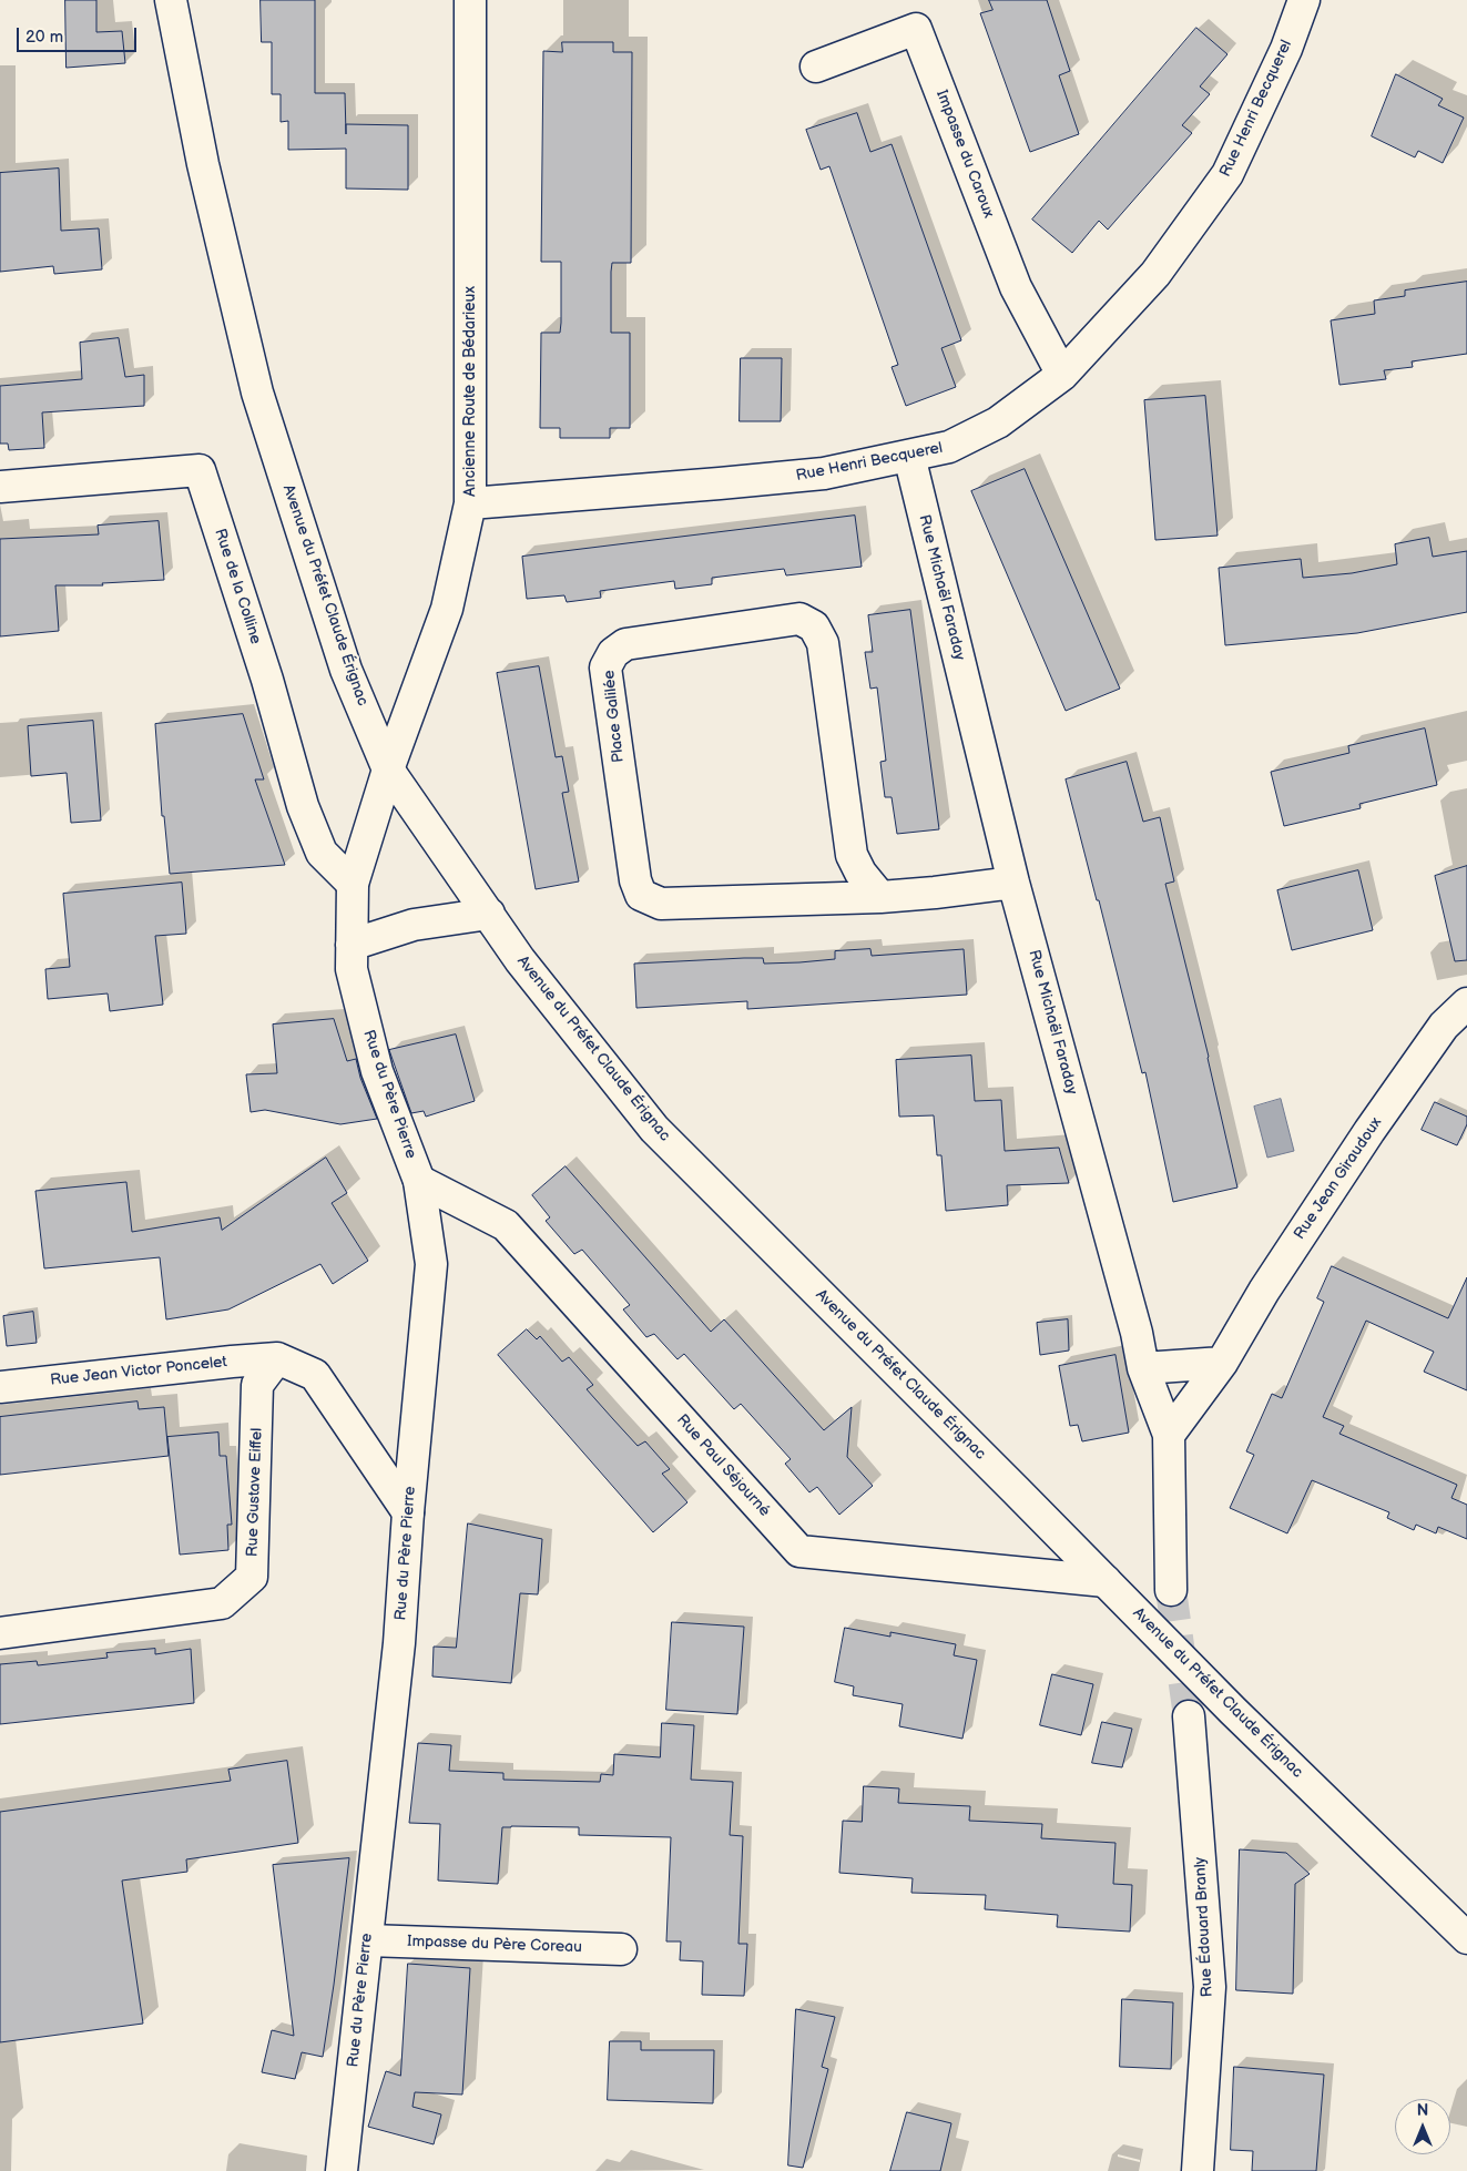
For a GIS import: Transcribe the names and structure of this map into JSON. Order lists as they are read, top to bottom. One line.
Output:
{"streets":{"street":["Rue Henri Becquerel","Impasse du Caroux","Ancienne Route de Bédarieux","Rue de la Colline","Rue Michaël Faraday","Avenue du Préfet Claude Érignac","Place Galilée","Rue du Père Pierre","Rue Jean Giraudoux","Rue Jean Victor Poncelet","Rue Paul Séjourné","Rue Gustave Eiffel","Rue Édouard Branly","Impasse du Père Coreau"]},"crossings":[["Rue Henri Becquerel","Impasse du Caroux"],["Rue Henri Becquerel","Ancienne Route de Bédarieux"],["Rue Henri Becquerel","Rue Michaël Faraday"],["Ancienne Route de Bédarieux","Avenue du Préfet Claude Érignac"],["Ancienne Route de Bédarieux","Rue du Père Pierre"],["Rue de la Colline","Rue du Père Pierre"],["Rue Michaël Faraday","Place Galilée"],["Rue Michaël Faraday","Rue Jean Giraudoux"],["Avenue du Préfet Claude Érignac","Rue du Père Pierre"],["Avenue du Préfet Claude Érignac","Rue Paul Séjourné"],["Rue du Père Pierre","Rue Paul Séjourné"],["Rue du Père Pierre","Impasse du Père Coreau"],["Rue Jean Victor Poncelet","Rue Gustave Eiffel"]],"scale_bar":"20 m","north":"top"}
